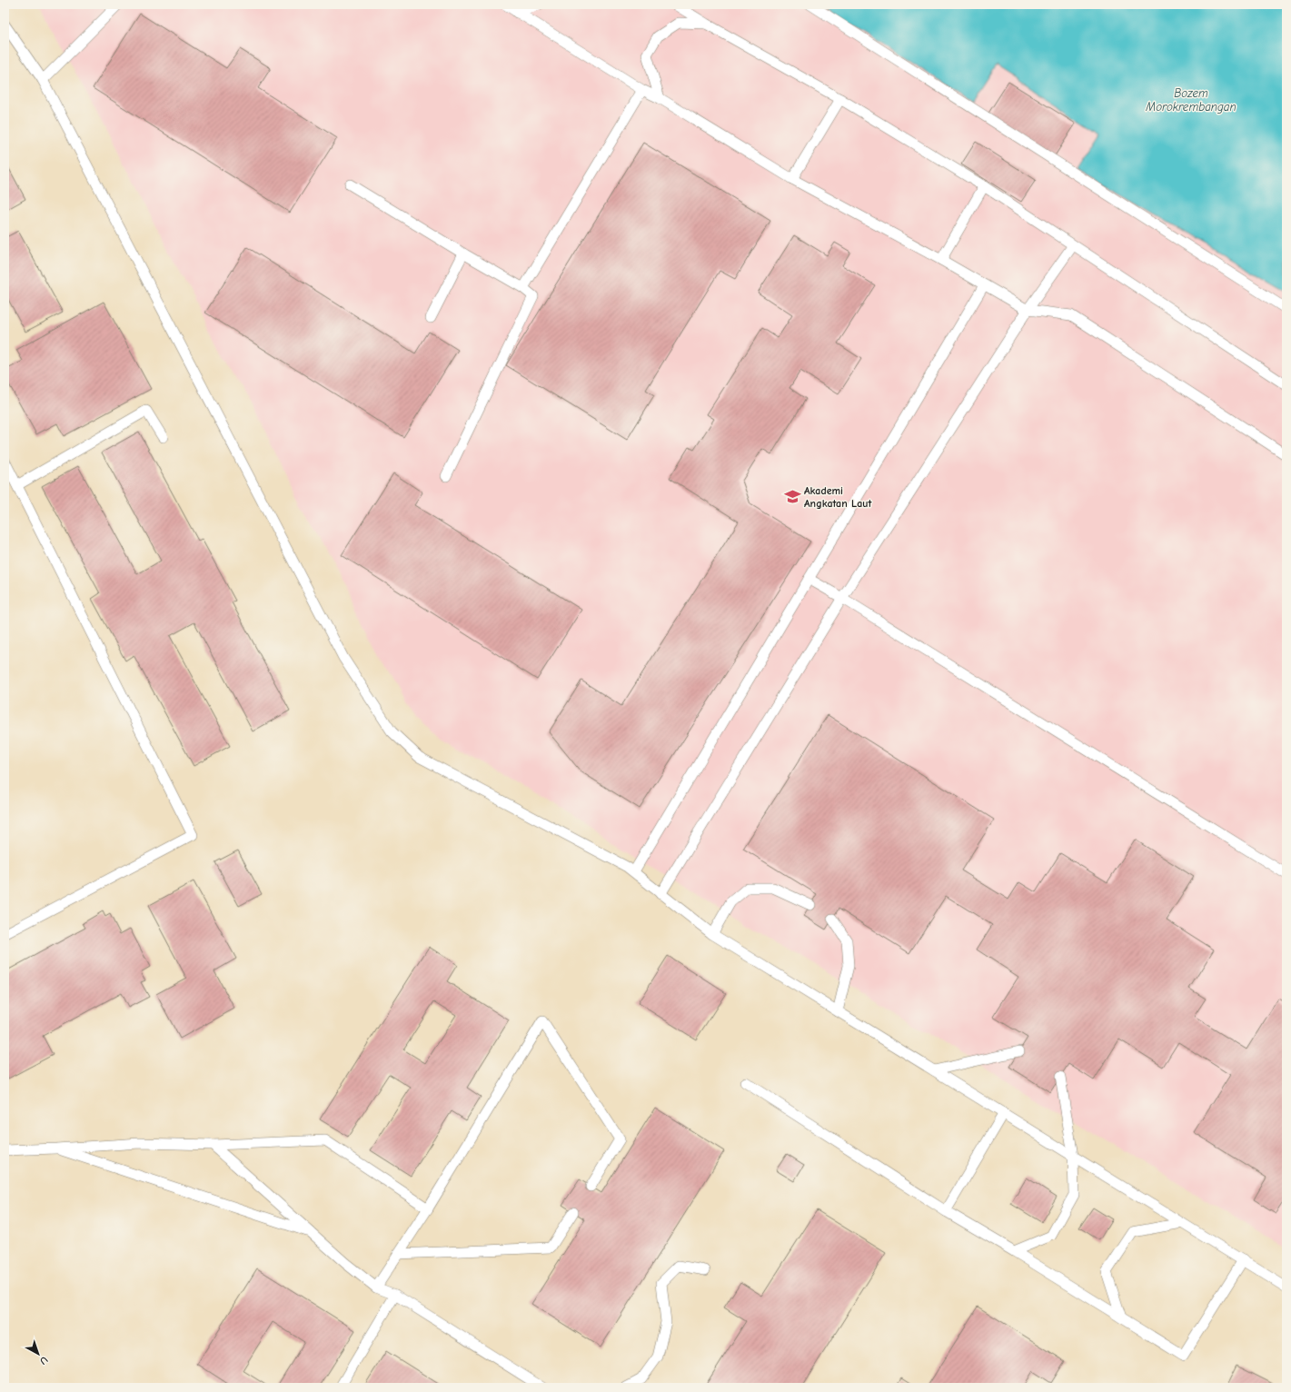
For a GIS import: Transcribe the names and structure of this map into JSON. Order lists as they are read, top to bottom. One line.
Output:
{"water":["Bozem Morokrembangan"],"places":{"school or university":["Akademi Angkatan Laut"]},"north":"bottom right"}
